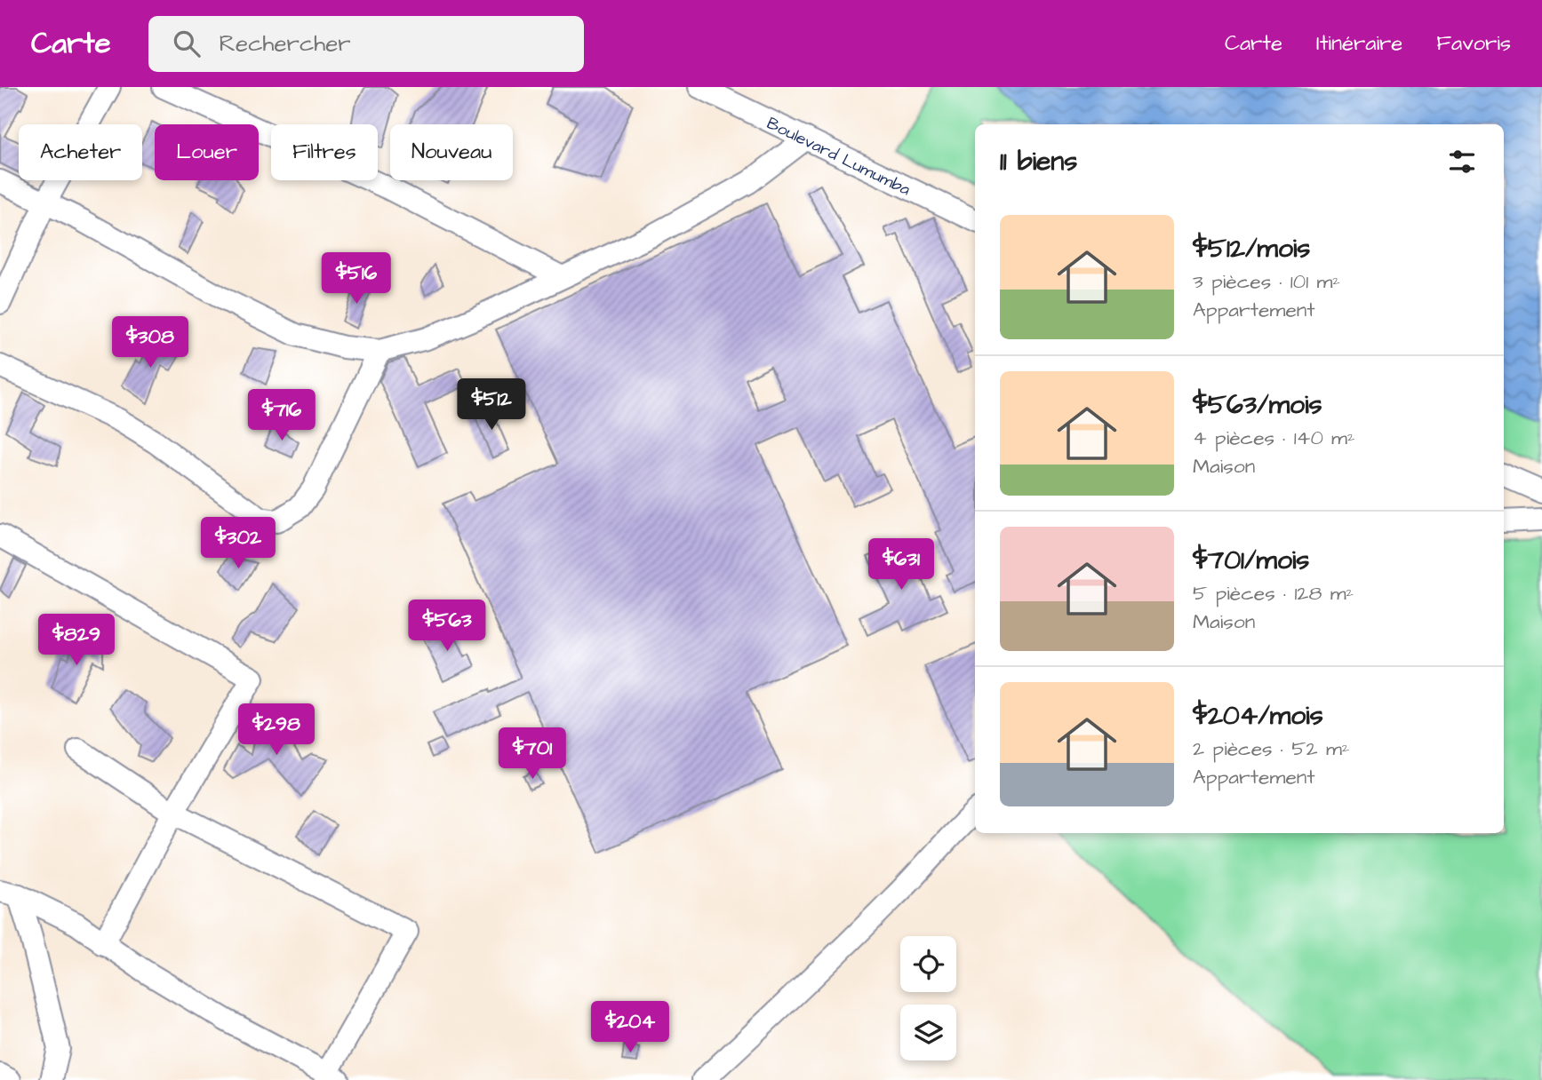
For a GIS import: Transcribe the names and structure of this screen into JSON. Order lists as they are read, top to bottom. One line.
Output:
{"streets":{"street":["Boulevard Lumumba"]},"page":{"header":"Carte","search":"Rechercher","nav":["Carte","Itinéraire","Favoris"],"chip":["Acheter","Louer","Filtres","Nouveau"],"heading":"11 biens","list":[{"name":"$512/mois","note":"3 pièces · 101 m² · Appartement"},{"name":"$563/mois","note":"4 pièces · 140 m² · Maison"},{"name":"$701/mois","note":"5 pièces · 128 m² · Maison"},{"name":"$204/mois","note":"2 pièces · 52 m² · Appartement"}],"price":["$516","$308","$512","$716","$302","$631","$563","$829","$298","$701","$204"]}}
